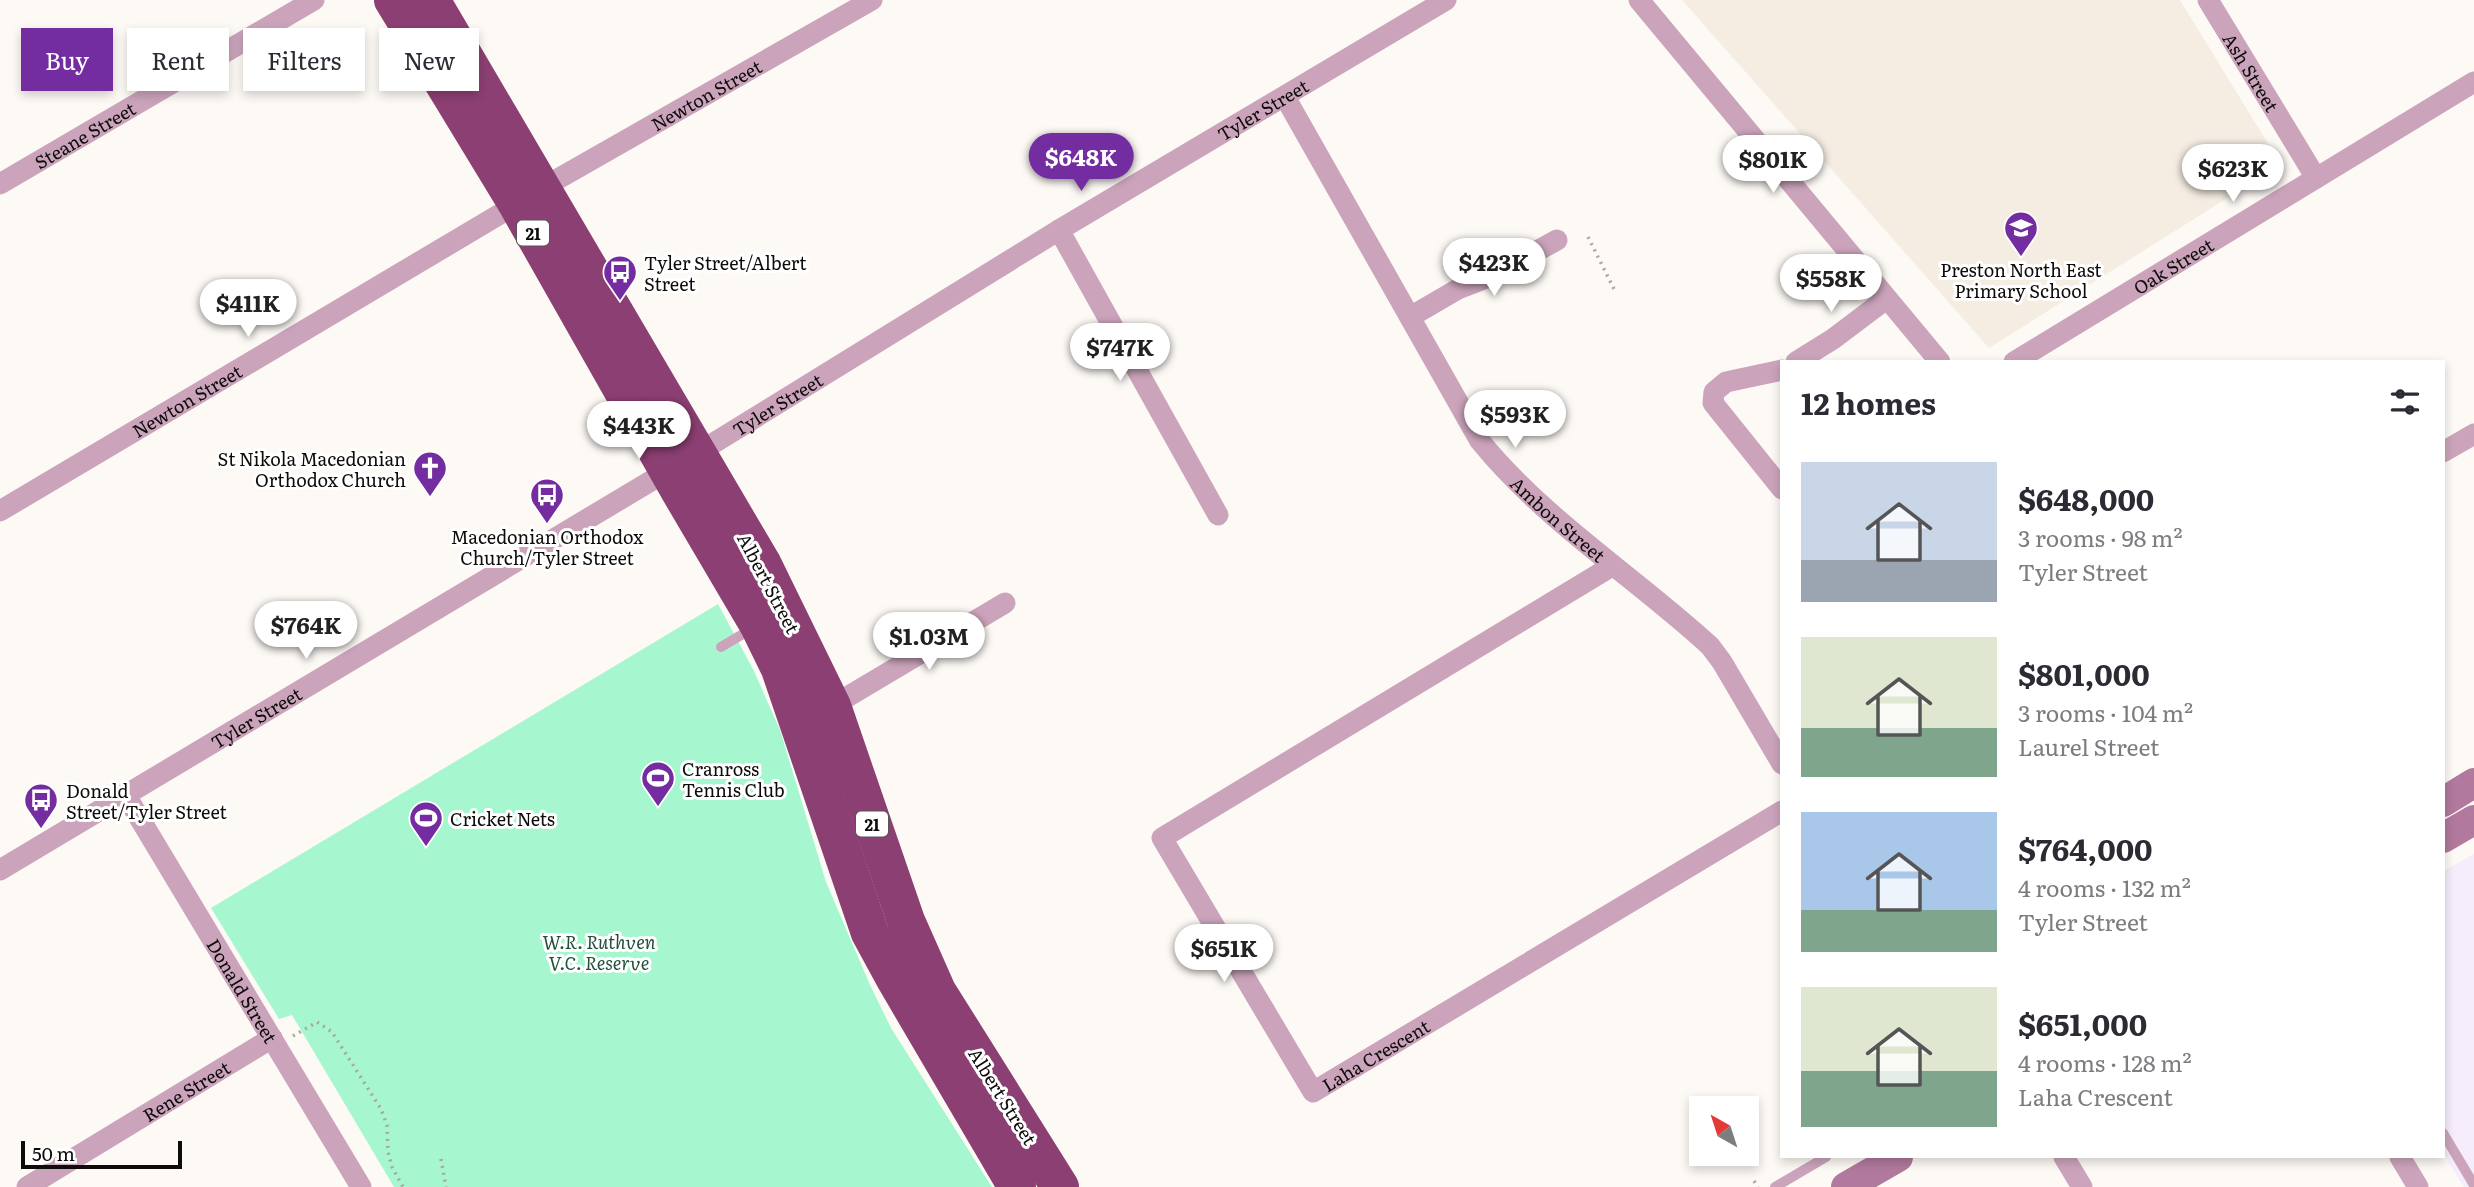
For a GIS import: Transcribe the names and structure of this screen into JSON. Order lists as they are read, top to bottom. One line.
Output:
{"streets":{"highway":["21","Albert Street"],"street":["Ash Street","Newton Street","Tyler Street","Steane Street","Oak Street","Ambon Street","Donald Street","Laha Crescent","Rene Street"]},"crossings":[["Ash Street","Oak Street"],["Newton Street","Albert Street"],["Tyler Street","Ambon Street"],["Tyler Street","Albert Street"],["Tyler Street","Donald Street"],["Ambon Street","Laha Crescent"],["Donald Street","Rene Street"]],"parks":["W.R. Ruthven V.C. Reserve"],"places":{"school or university":["Preston North East Primary School"],"bus stop":["Tyler Street/Albert Street","Macedonian Orthodox Church/Tyler Street","Donald Street/Tyler Street"],"church":["St Nikola Macedonian Orthodox Church"],"sports":["Cranross Tennis Club","Cricket Nets"]},"scale_bar":"50 m","north":"top left","page":{"chip":["Buy","Rent","Filters","New"],"price":["$648K","$801K","$623K","$423K","$558K","$411K","$747K","$593K","$443K","$764K","$1.03M","$651K"],"heading":"12 homes","list":[{"name":"$648,000","note":"3 rooms · 98 m² · Tyler Street"},{"name":"$801,000","note":"3 rooms · 104 m² · Laurel Street"},{"name":"$764,000","note":"4 rooms · 132 m² · Tyler Street"},{"name":"$651,000","note":"4 rooms · 128 m² · Laha Crescent"}],"scale":"50 m"}}
